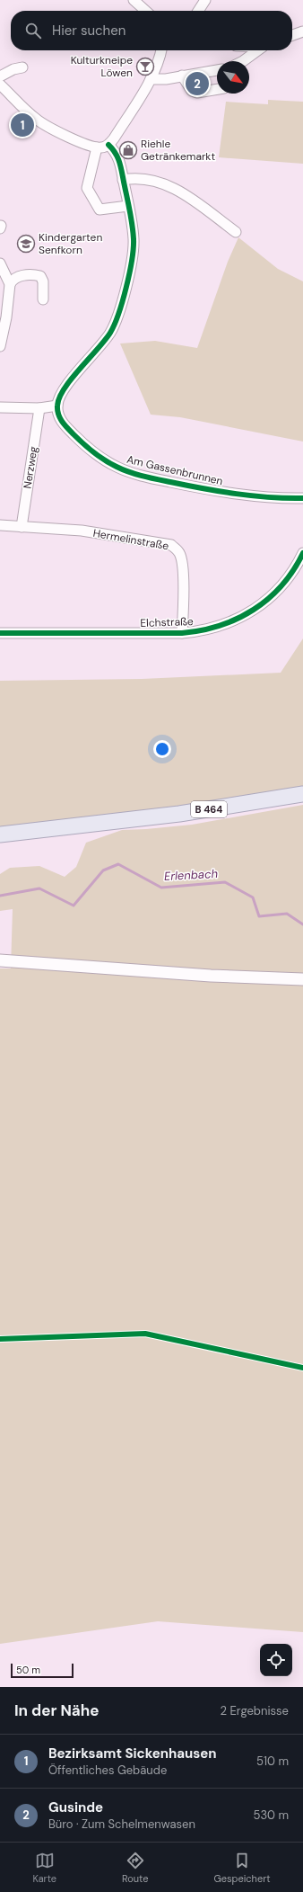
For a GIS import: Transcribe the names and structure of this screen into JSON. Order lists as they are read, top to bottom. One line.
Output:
{"streets":{"main road":["B 464"],"street":["Nerzweg","Am Gassenbrunnen","Hermelinstraße","Elchstraße"]},"crossings":[["Nerzweg","Hermelinstraße"],["Hermelinstraße","Elchstraße"]],"water":["Erlenbach"],"places":{"bar":["Kulturkneipe Löwen"],"shop":["Riehle Getränkemarkt"],"school or university":["Kindergarten Senfkorn"]},"scale_bar":"50 m","north":"bottom right","page":{"search":"Hier suchen","pins":["2","1"],"scale":"50 m","heading":["In der Nähe","2 Ergebnisse"],"list":[{"mark":"1","name":"Bezirksamt Sickenhausen","note":"Öffentliches Gebäude","value":"510 m"},{"mark":"2","name":"Gusinde","note":"Büro · Zum Schelmenwasen","value":"530 m"}],"nav":["Karte","Route","Gespeichert"]}}
